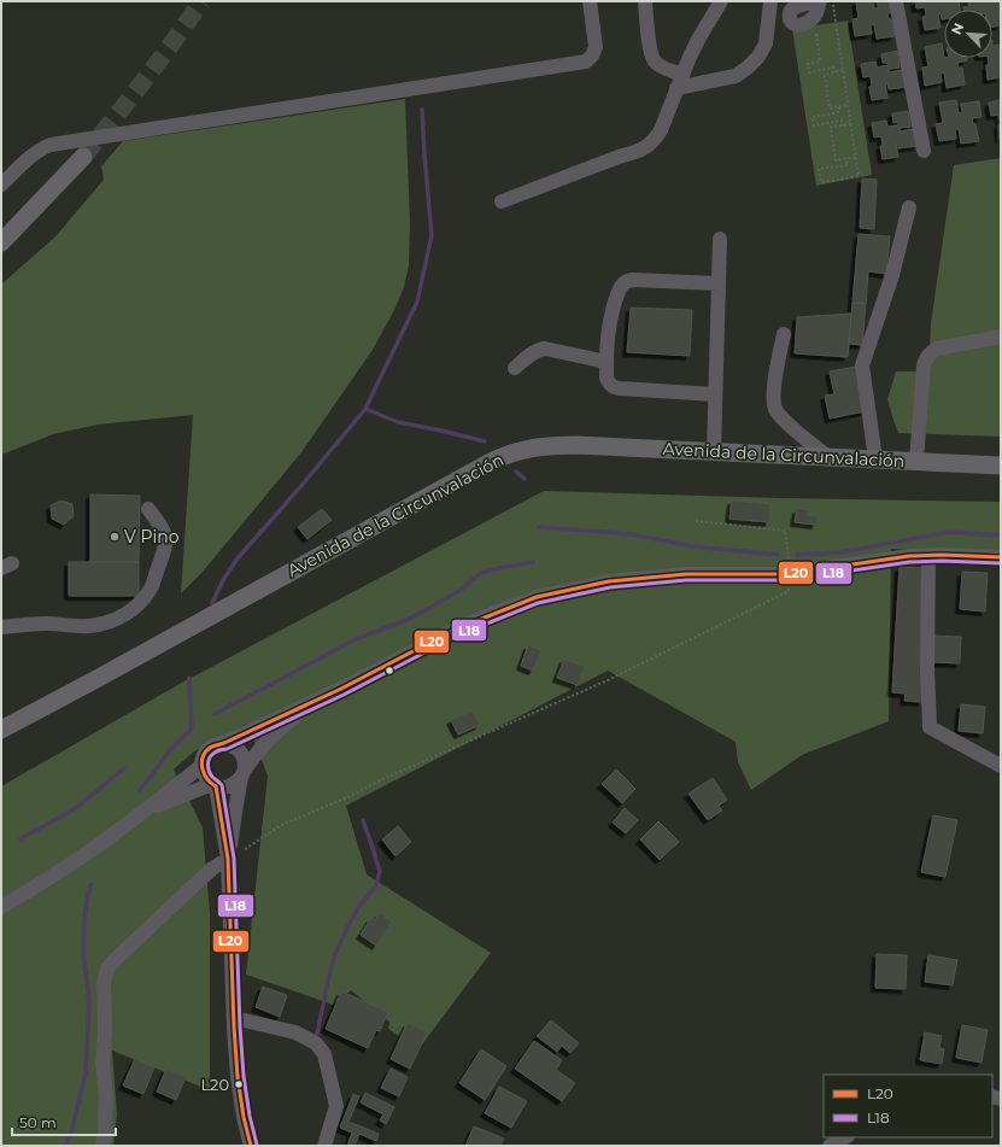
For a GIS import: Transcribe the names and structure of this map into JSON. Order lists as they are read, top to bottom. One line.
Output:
{"streets":{"main road":["Avenida de la Circunvalación"]},"places":["V Pino","L20"],"lines":["transit line L20","transit line L18"],"legend":["L20","L18"],"scale_bar":"50 m","north":"top left"}
